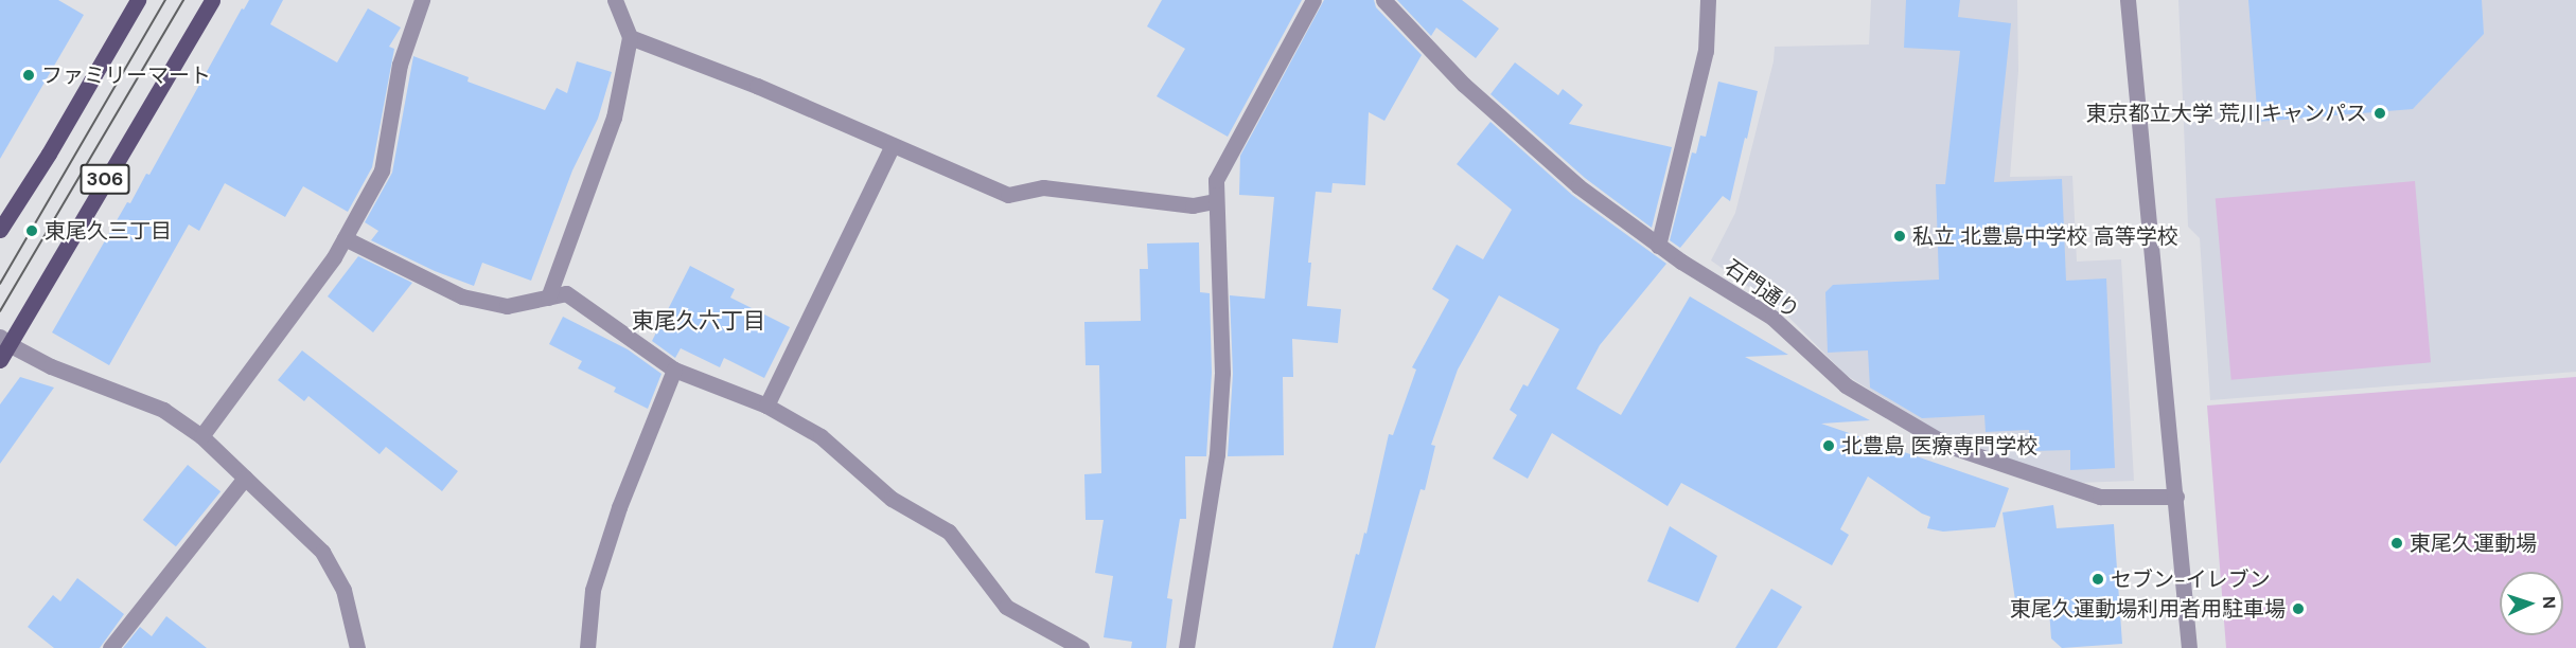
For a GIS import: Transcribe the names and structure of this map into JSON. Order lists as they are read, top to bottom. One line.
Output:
{"streets":{"main road":["306"],"street":["石門通り"]},"districts":["東尾久六丁目"],"places":["ファミリーマート","東京都立大学 荒川キャンパス","東尾久三丁目","私立 北豊島中学校 高等学校","北豊島 医療専門学校","東尾久運動場","セブン-イレブン","東尾久運動場利用者用駐車場"],"north":"right"}
